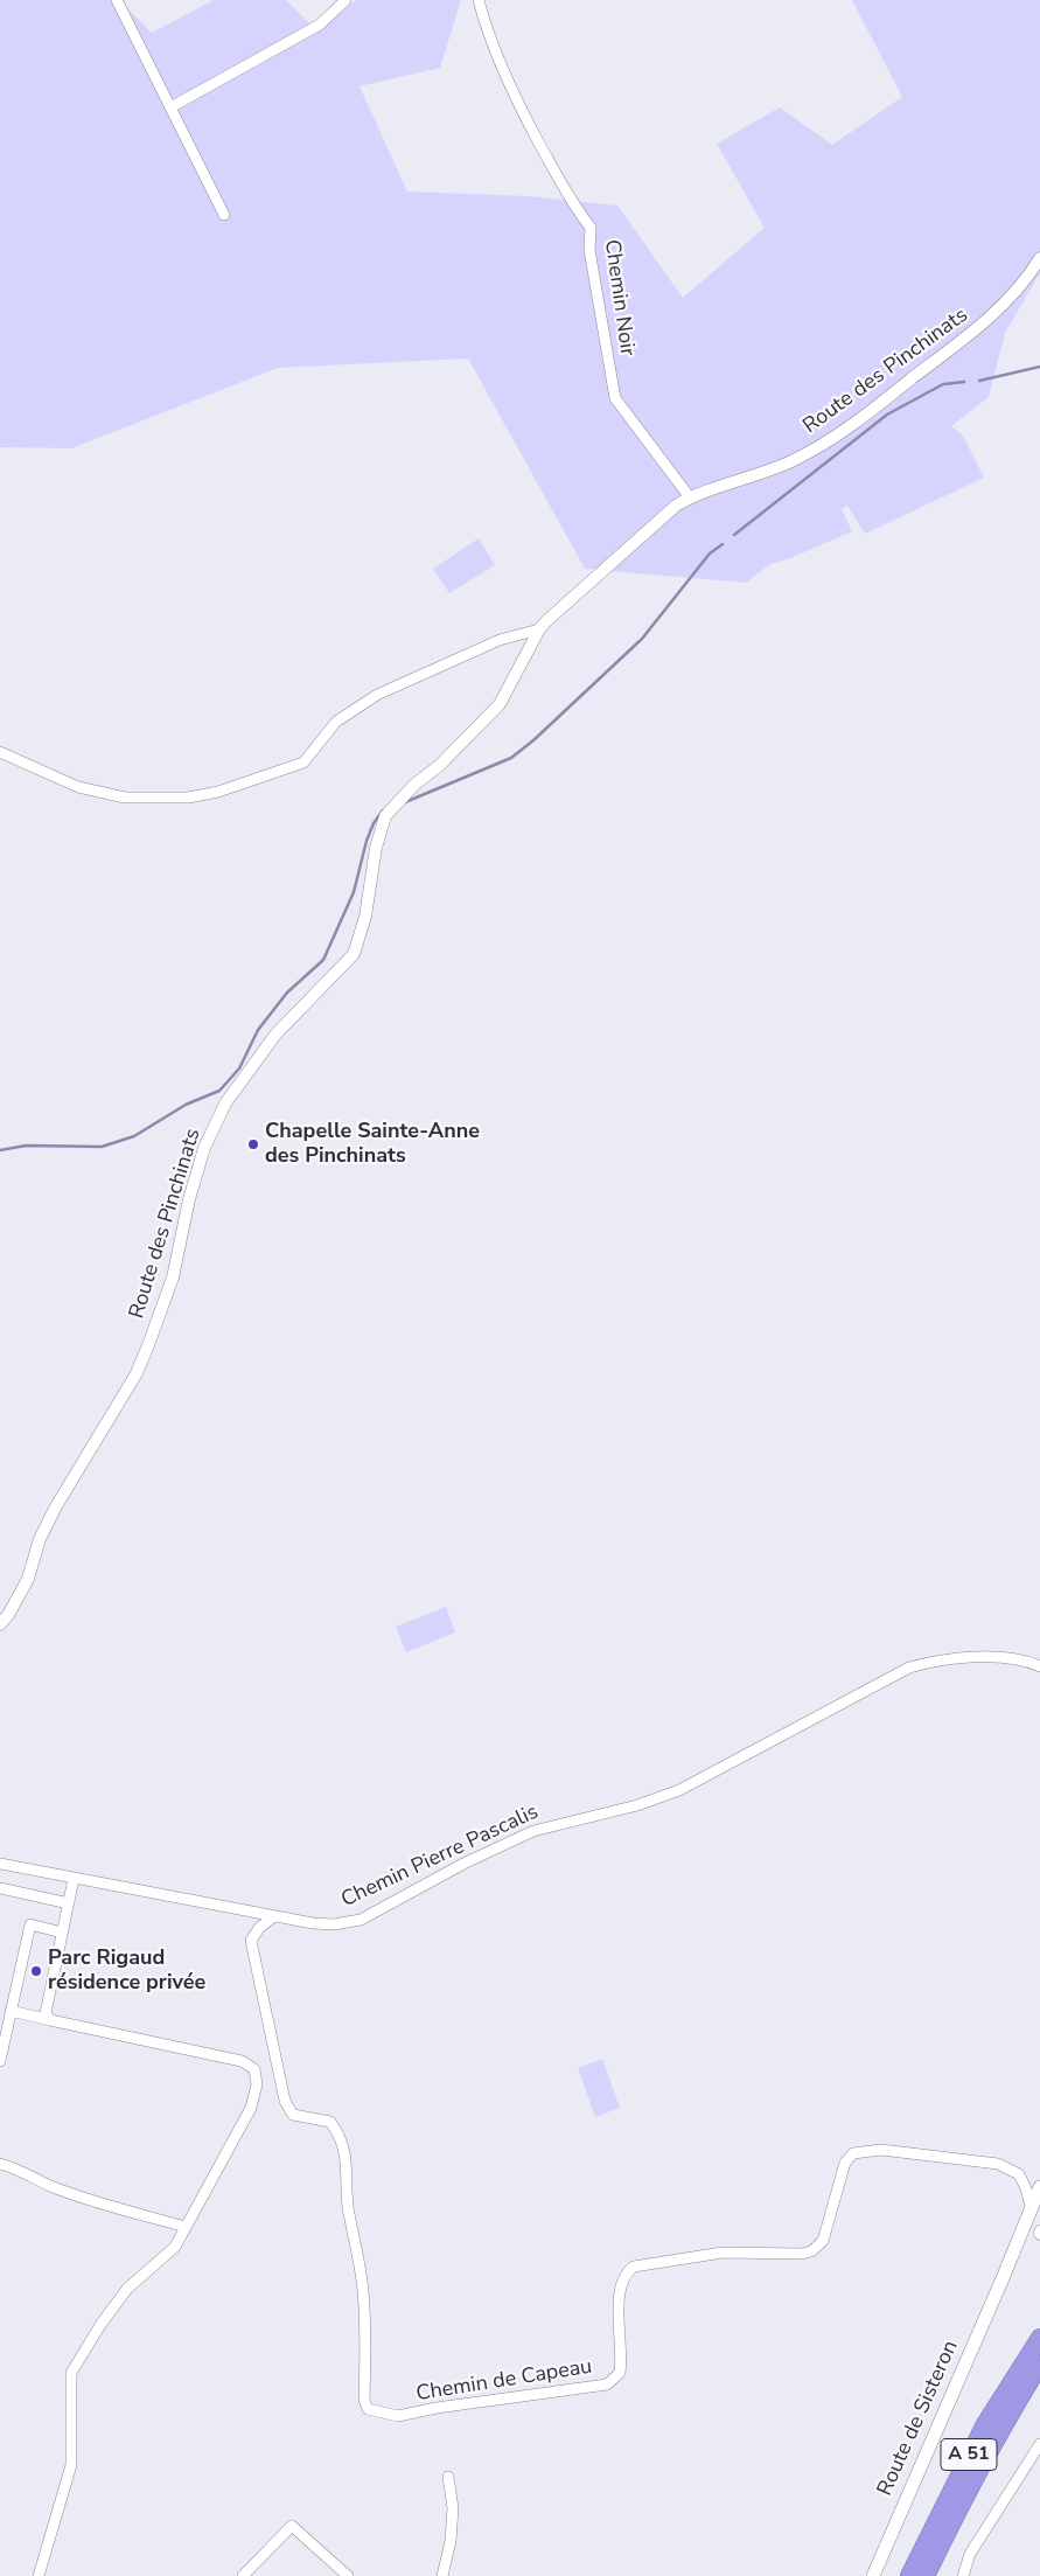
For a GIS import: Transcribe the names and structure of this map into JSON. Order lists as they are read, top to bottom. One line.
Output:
{"streets":{"highway":["A 51"],"main road":["Route de Sisteron"],"street":["Chemin Noir","Route des Pinchinats","Chemin Pierre Pascalis","Chemin de Capeau"]},"crossings":[["Chemin Noir","Route des Pinchinats"],["Chemin Pierre Pascalis","Chemin de Capeau"],["Chemin de Capeau","Route de Sisteron"]],"places":["Chapelle Sainte-Anne des Pinchinats","Parc Rigaud résidence privée"]}
